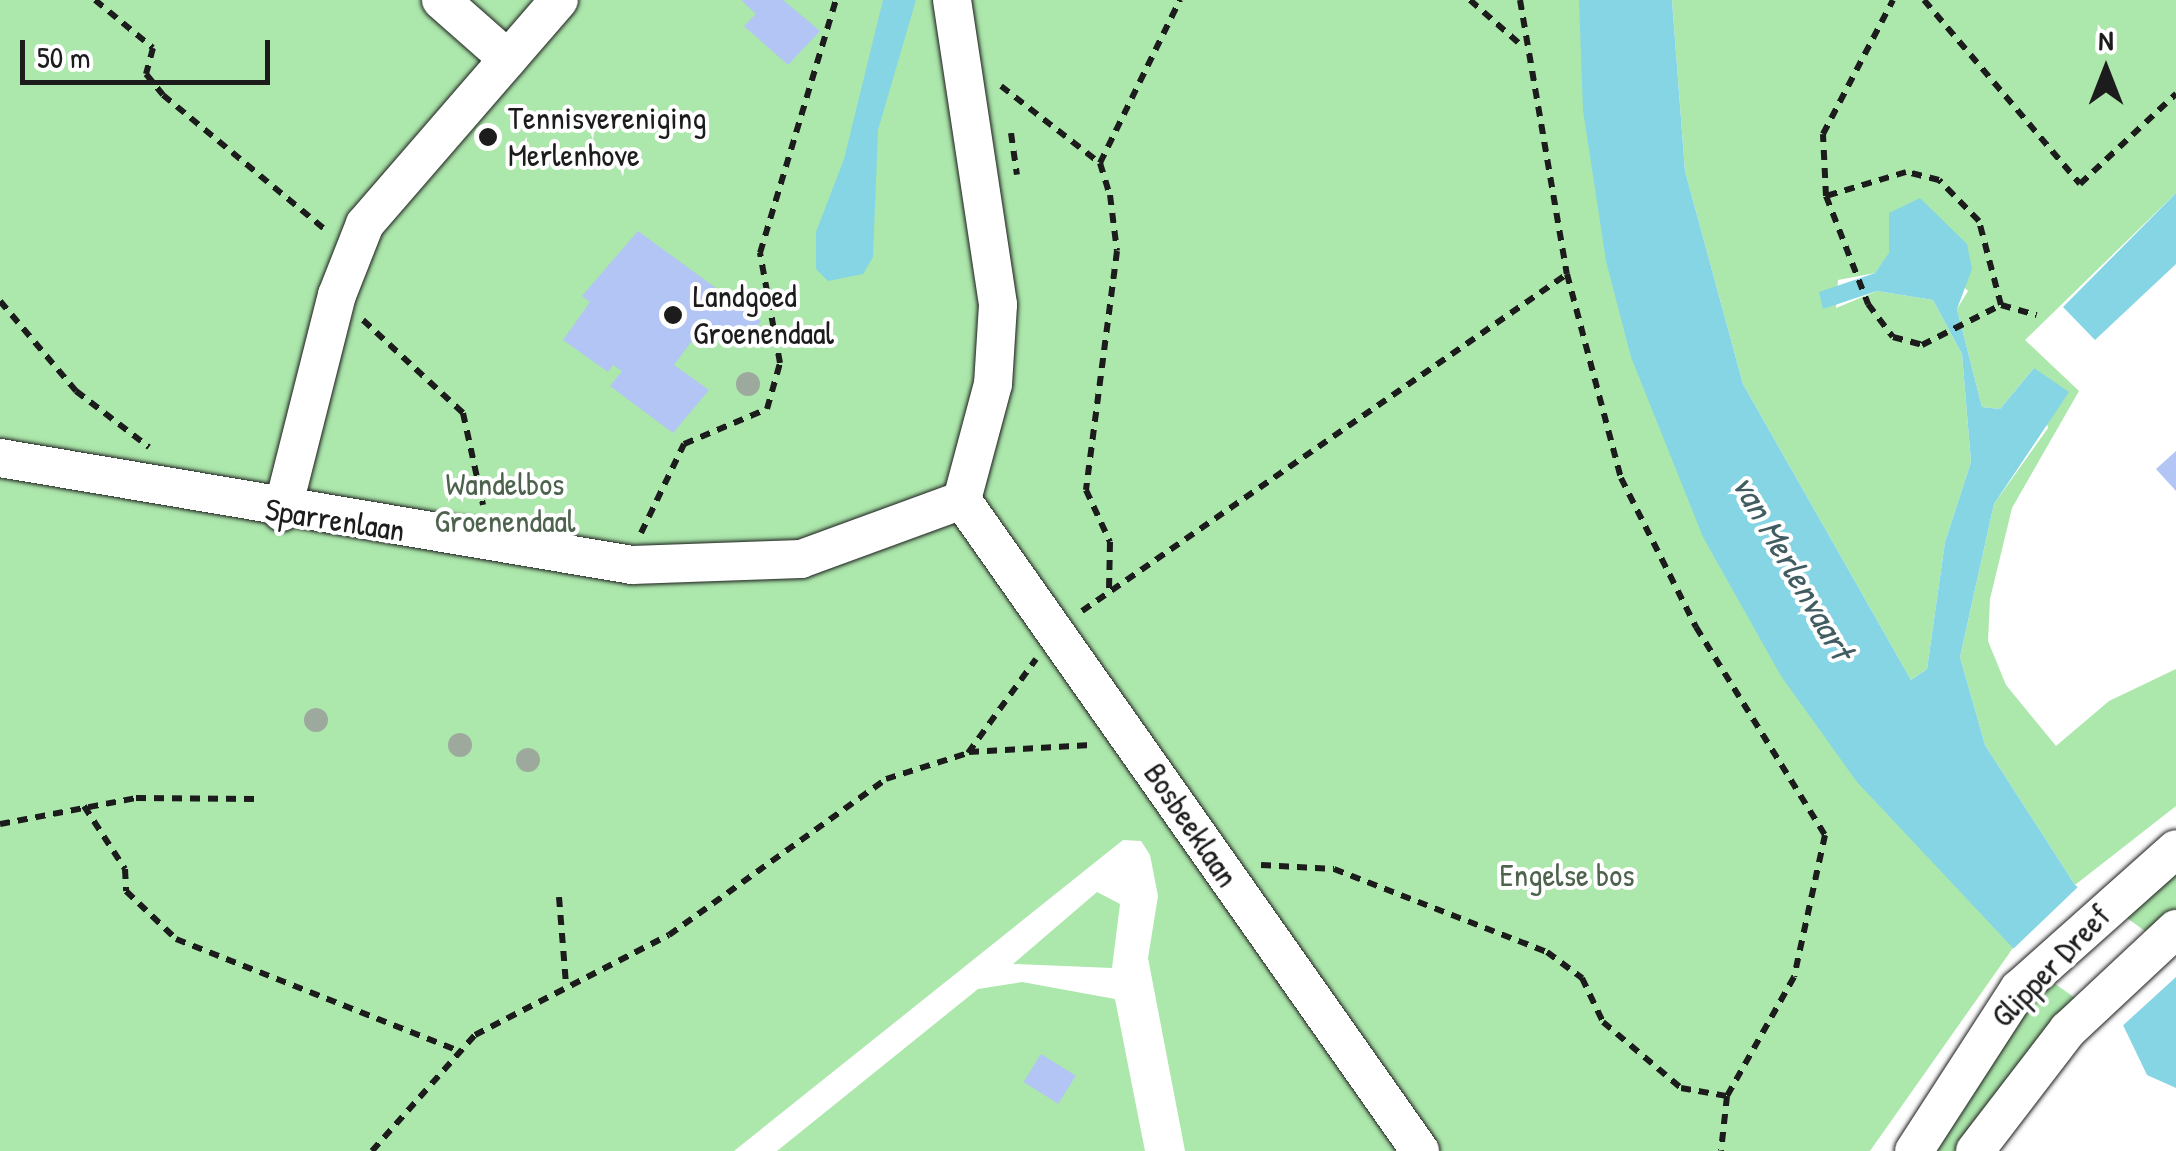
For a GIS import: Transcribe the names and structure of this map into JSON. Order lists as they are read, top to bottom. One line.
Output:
{"streets":{"street":["Sparrenlaan","Bosbeeklaan","Glipper Dreef"]},"crossings":[["Sparrenlaan","Bosbeeklaan"]],"water":["van Merlenvaart"],"parks":["Wandelbos Groenendaal","Engelse bos"],"places":["Tennisvereniging Merlenhove","Landgoed Groenendaal"],"scale_bar":"50 m","north":"top"}
